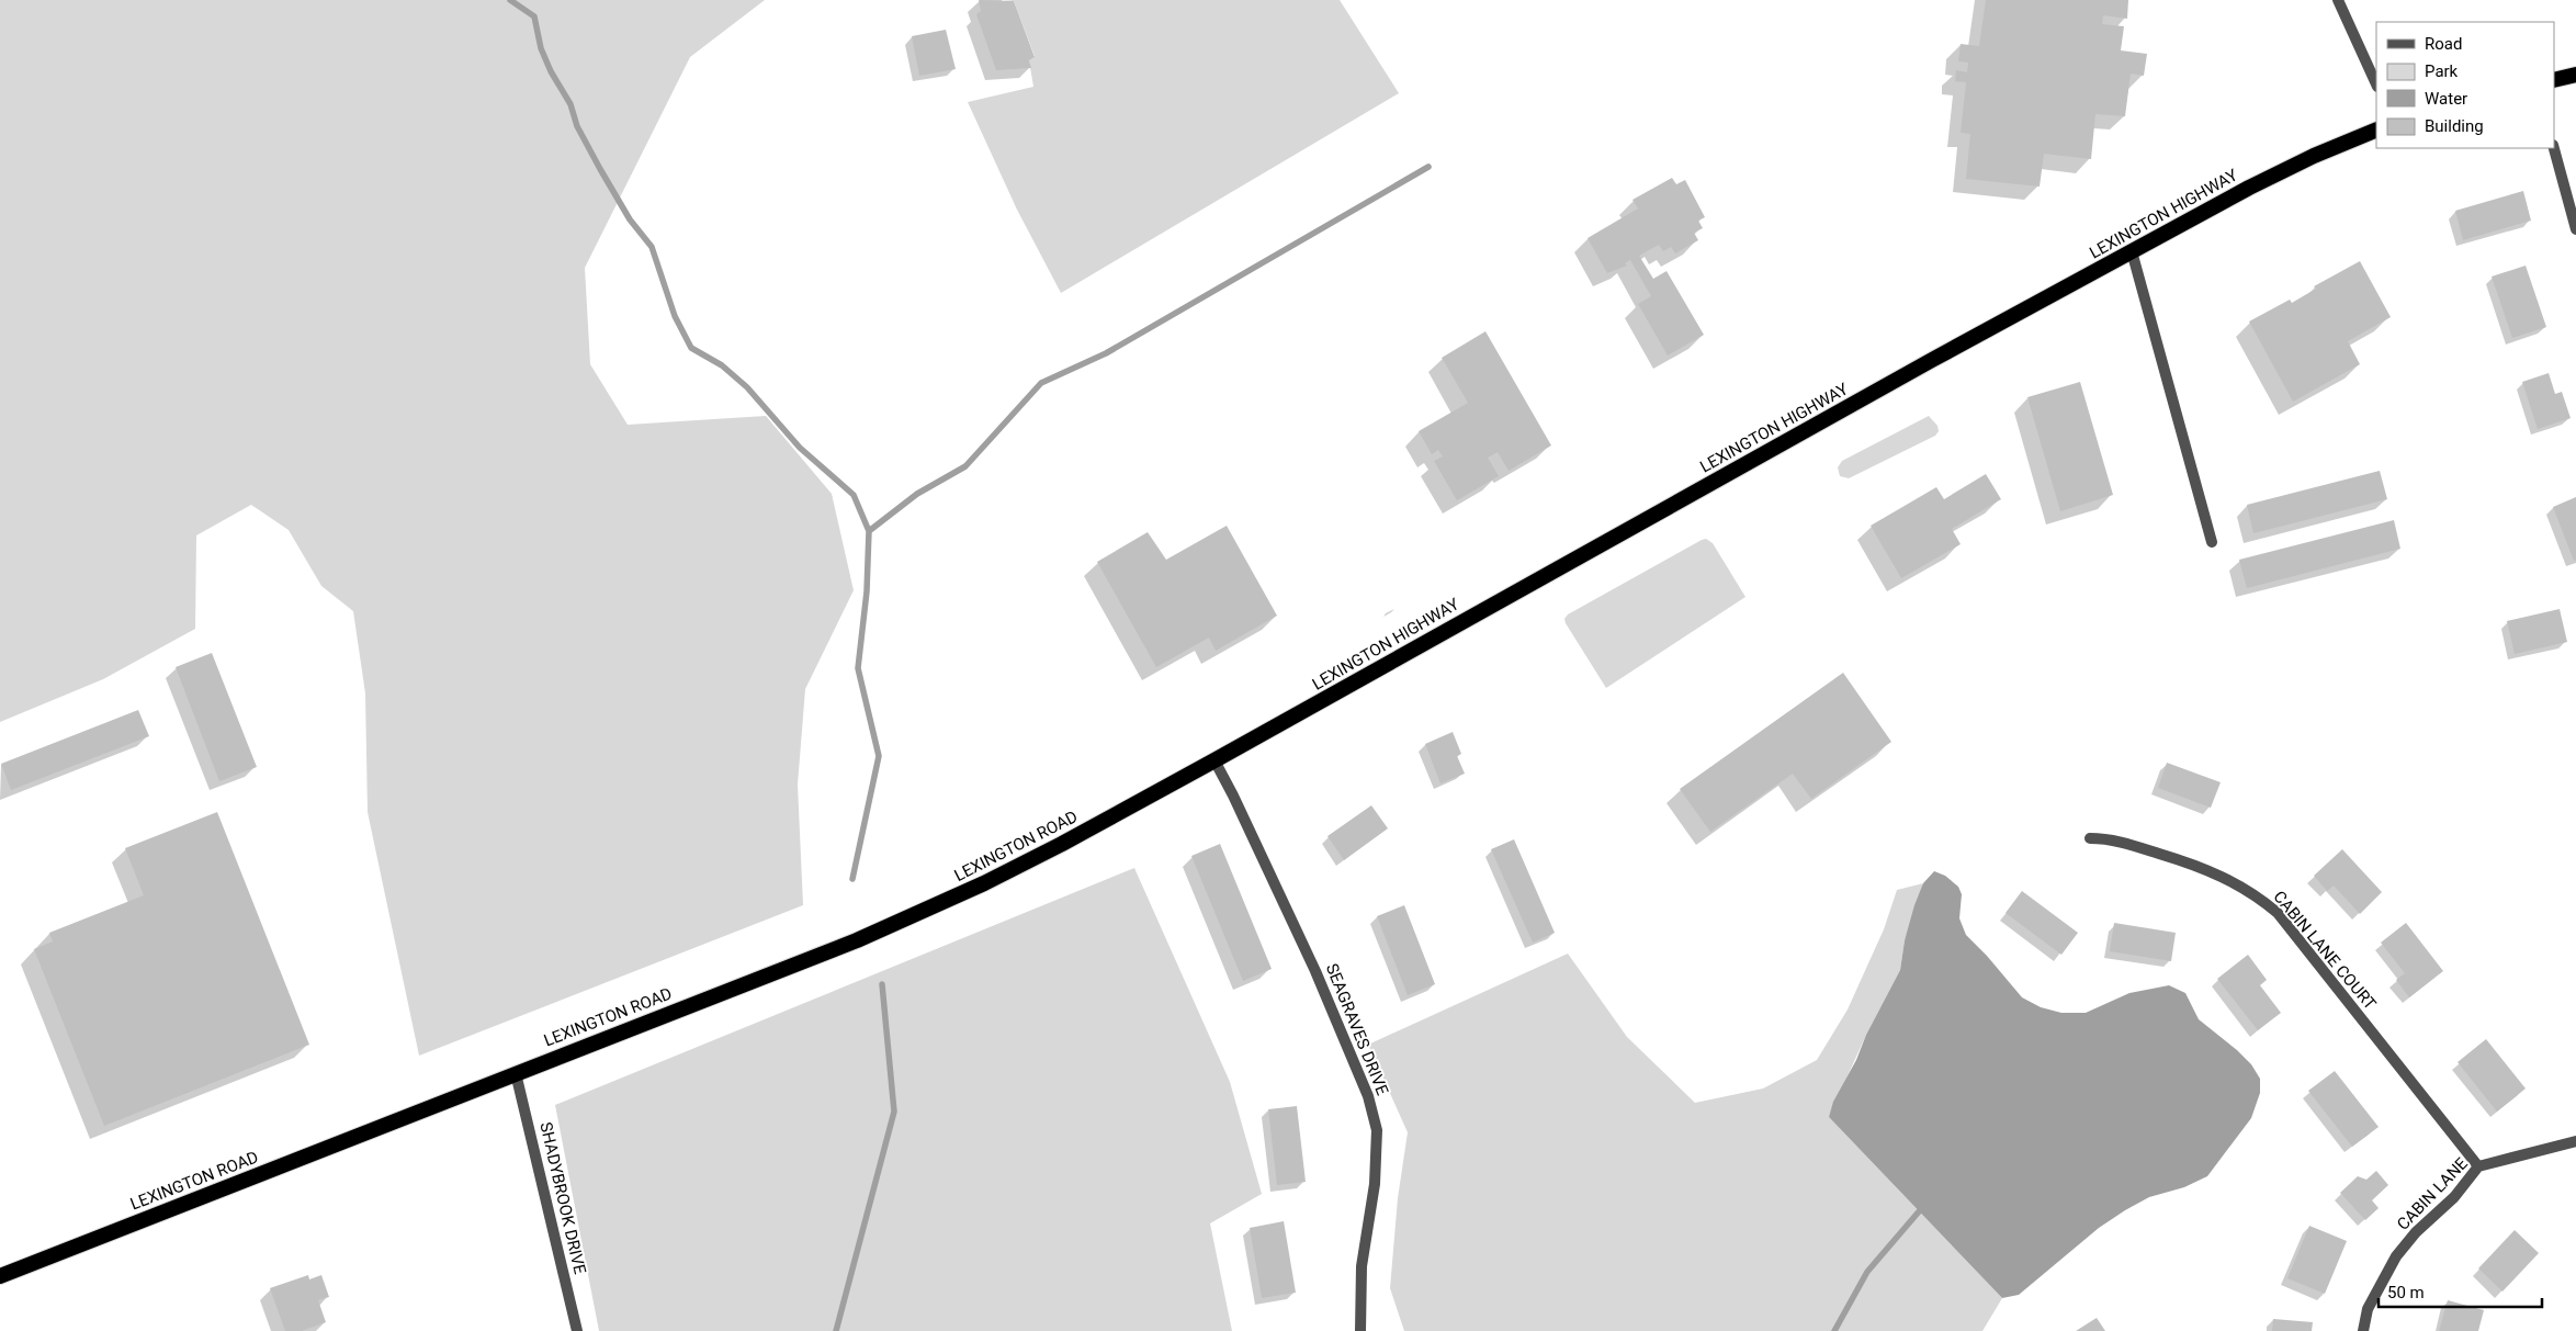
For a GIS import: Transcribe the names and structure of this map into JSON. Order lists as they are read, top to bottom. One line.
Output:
{"streets":{"highway":["LEXINGTON HIGHWAY","LEXINGTON ROAD"],"street":["CABIN LANE COURT","SEAGRAVES DRIVE","CABIN LANE","SHADYBROOK DRIVE"]},"crossings":[["LEXINGTON HIGHWAY","LEXINGTON ROAD"],["LEXINGTON HIGHWAY","SEAGRAVES DRIVE"],["LEXINGTON ROAD","SEAGRAVES DRIVE"],["LEXINGTON ROAD","SHADYBROOK DRIVE"],["CABIN LANE COURT","CABIN LANE"]],"legend":["Road","Park","Water","Building"],"scale_bar":"50 m"}
